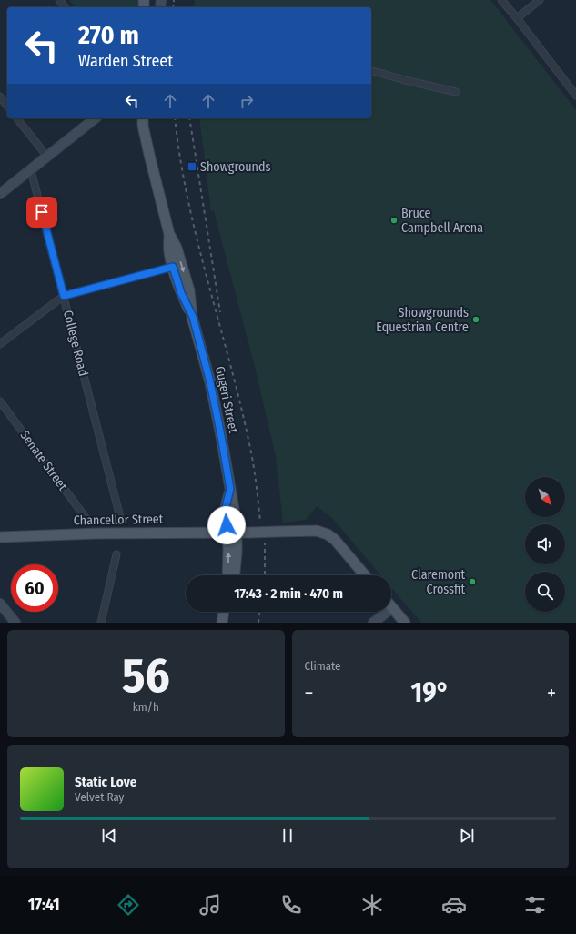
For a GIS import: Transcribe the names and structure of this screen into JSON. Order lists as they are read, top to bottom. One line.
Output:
{"streets":{"main road":["Gugeri Street","Chancellor Street"],"street":["College Road","Senate Street"]},"crossings":[["Gugeri Street","Chancellor Street"]],"places":{"transit":["Showgrounds"],"other":["Bruce Campbell Arena","Showgrounds Equestrian Centre","Claremont Crossfit"]},"north":"bottom right","page":{"turn":["270 m","Warden Street"],"limit":"60","trip":"17:43 · 2 min · 470 m","tile":[["56","km/h"],"Climate"],"heat":["−","19°","+"],"song":["Static Love","Velvet Ray"],"tabs":"17:41"}}
